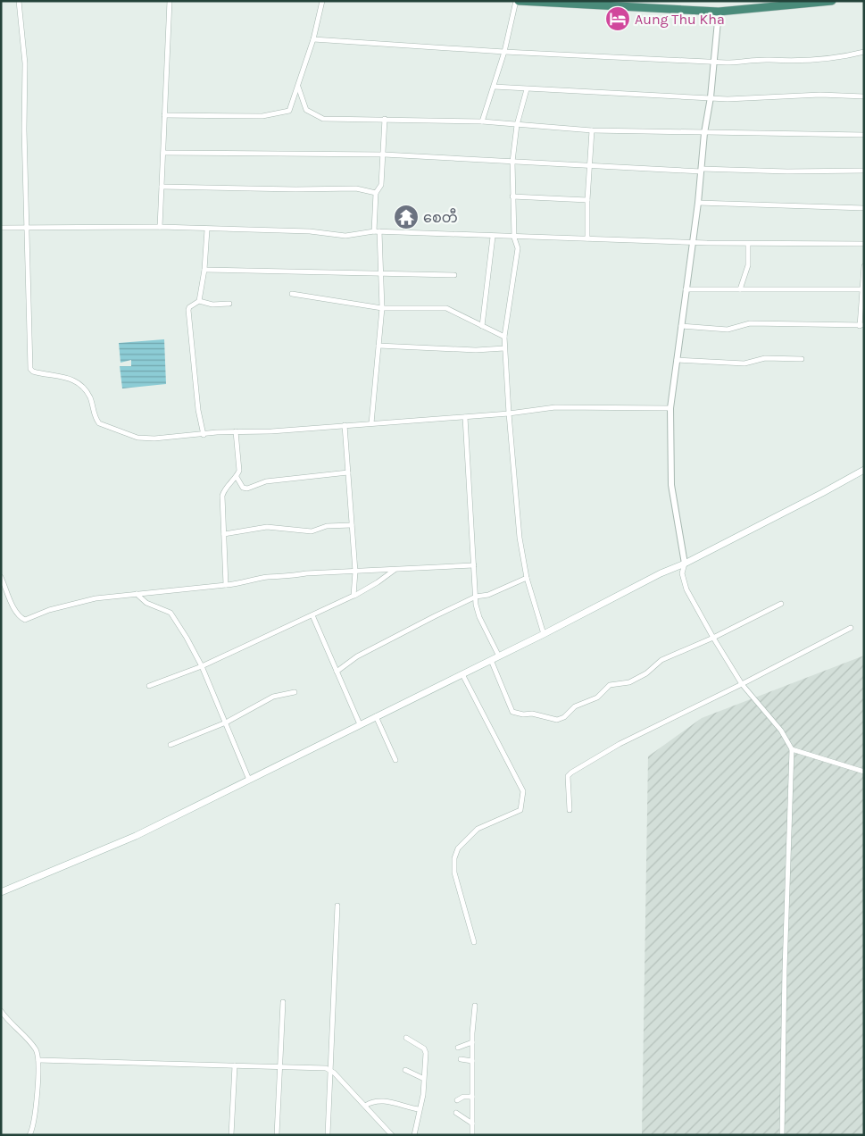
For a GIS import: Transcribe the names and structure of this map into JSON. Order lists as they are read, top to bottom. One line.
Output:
{"places":{"hotel":["Aung Thu Kha"],"temple":["စေတီ"]}}
